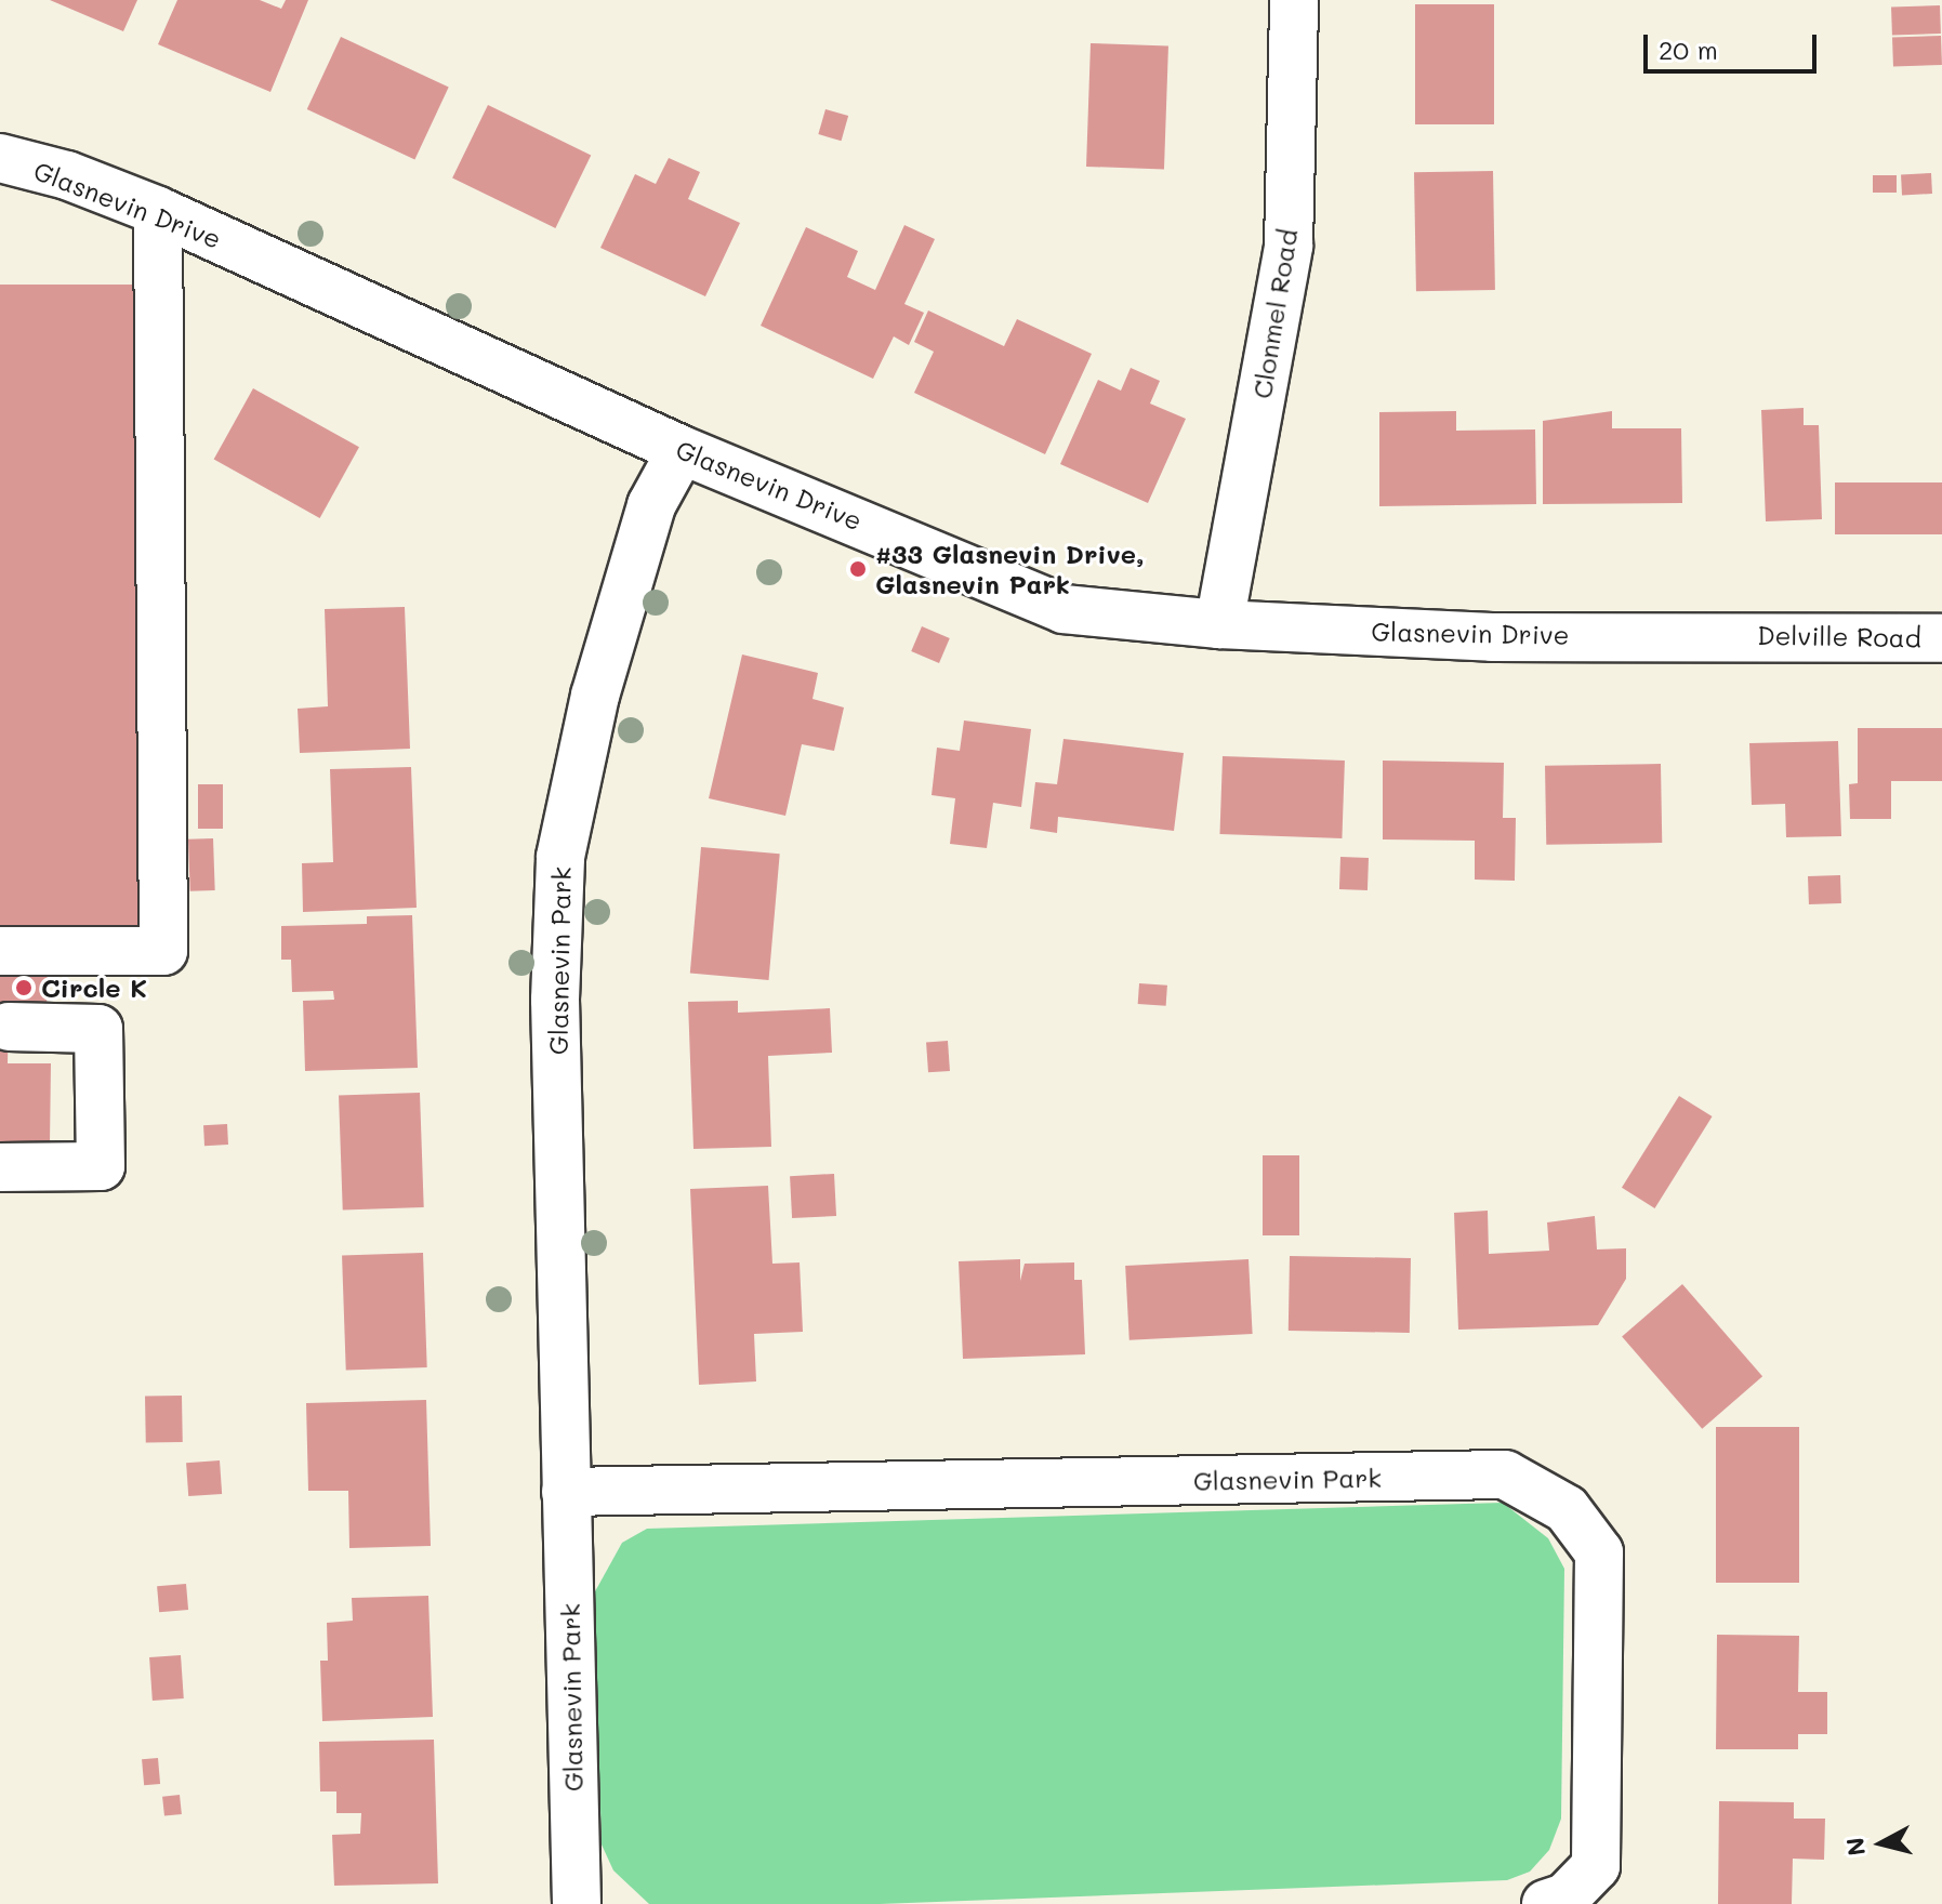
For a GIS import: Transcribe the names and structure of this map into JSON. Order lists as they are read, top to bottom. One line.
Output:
{"streets":{"street":["Glasnevin Drive","Clonmel Road","Delville Road","Glasnevin Park"]},"crossings":[["Glasnevin Drive","Clonmel Road"],["Glasnevin Drive","Delville Road"],["Glasnevin Drive","Glasnevin Park"]],"places":["#33 Glasnevin Drive, Glasnevin Park","Circle K"],"scale_bar":"20 m","north":"left"}
